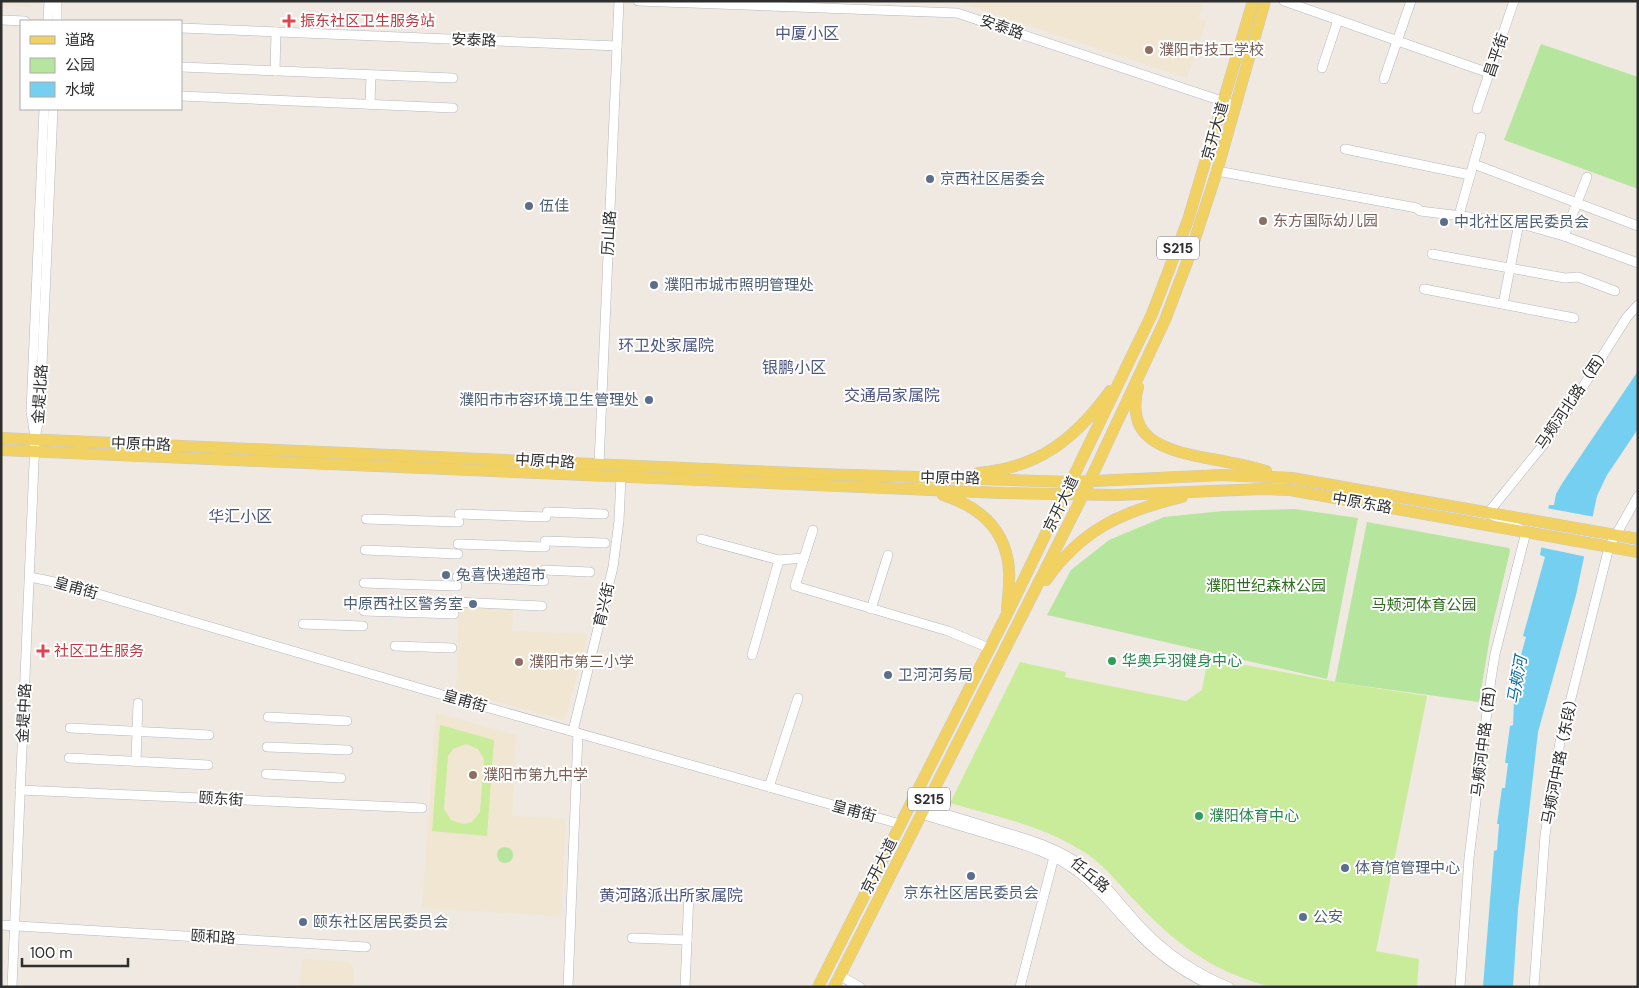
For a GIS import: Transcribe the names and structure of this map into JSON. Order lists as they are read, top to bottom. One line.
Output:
{"streets":{"main road":["京开大道","S215","中原中路","中原东路"],"street":["安泰路","昌平街","历山路","金堤北路","马颊河北路（西）","皇甫街","育兴街","金堤中路","马颊河中路（西）","马颊河中路（东段）","颐东街","任丘路","颐和路"]},"crossings":[["安泰路","京开大道"],["安泰路","历山路"],["京开大道","中原中路"],["京开大道","中原东路"],["京开大道","皇甫街"],["京开大道","任丘路"],["历山路","中原中路"],["金堤北路","中原中路"],["金堤北路","金堤中路"],["马颊河北路（西）","中原东路"],["中原中路","中原东路"],["中原中路","育兴街"],["中原中路","金堤中路"],["中原东路","马颊河中路（西）"],["中原东路","马颊河中路（东段）"],["皇甫街","育兴街"],["皇甫街","金堤中路"],["金堤中路","颐东街"],["金堤中路","颐和路"]],"districts":["中厦小区","环卫处家属院","银鹏小区","交通局家属院","华汇小区","黄河路派出所家属院"],"water":["马颊河"],"parks":["濮阳世纪森林公园","马颊河体育公园"],"places":{"health":["振东社区卫生服务站","社区卫生服务"],"other":["濮阳市技工学校","京西社区居委会","伍佳","东方国际幼儿园","中北社区居民委员会","濮阳市城市照明管理处","濮阳市市容环境卫生管理处","兔喜快递超市","中原西社区警务室","华奥乒羽健身中心","濮阳市第三小学","卫河河务局","濮阳市第九中学","濮阳体育中心","体育馆管理中心","京东社区居民委员会","公安","颐东社区居民委员会"]},"legend":["道路","公园","水域"],"scale_bar":"100 m"}
